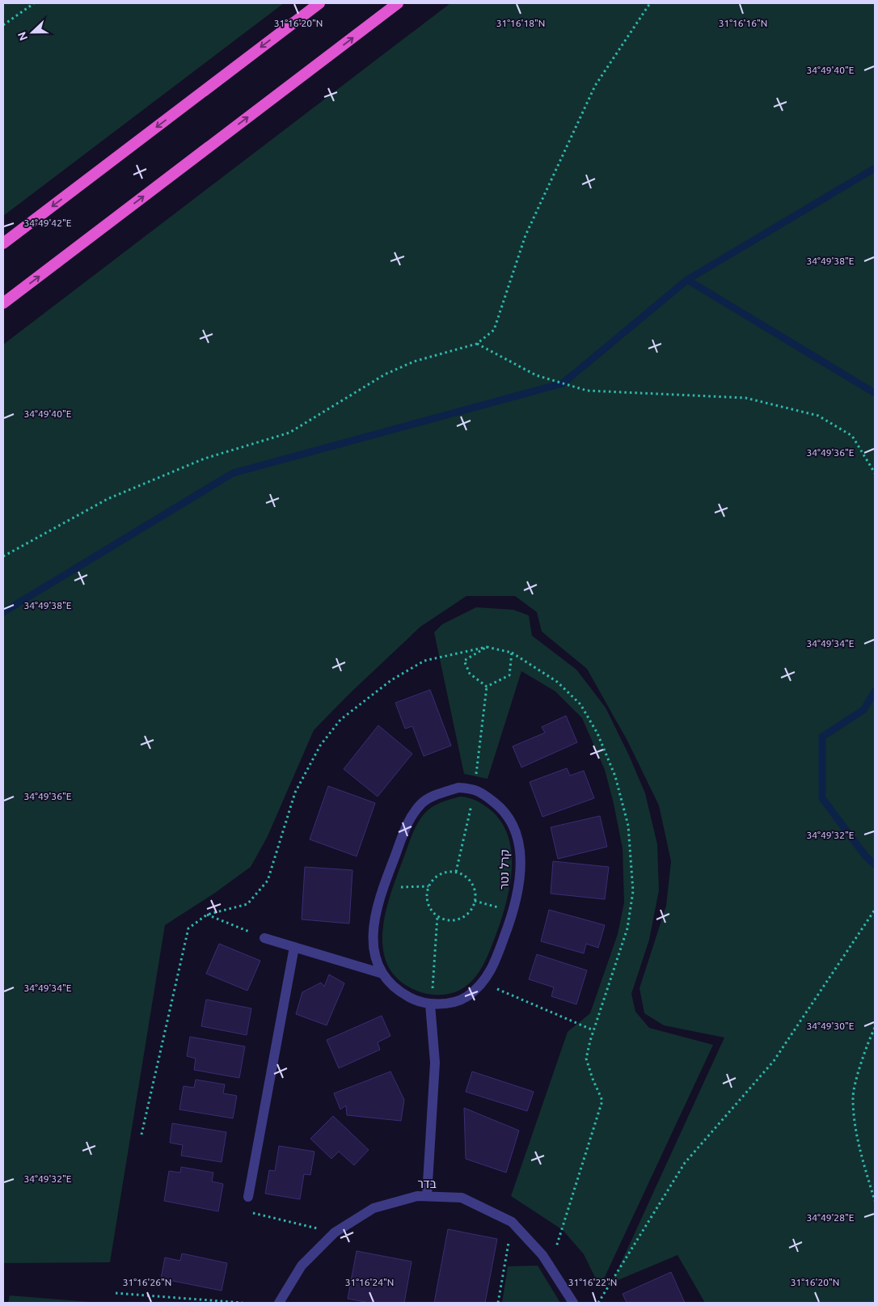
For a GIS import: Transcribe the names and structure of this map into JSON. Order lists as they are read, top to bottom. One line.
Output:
{"streets":{"street":["קרל נטר","בדר"]},"north":"left","coordinates":["31°16'20\"N","31°16'18\"N","31°16'16\"N","34°49'40\"E","34°49'42\"E","34°49'38\"E","34°49'36\"E","34°49'34\"E","34°49'32\"E","34°49'30\"E","34°49'28\"E","31°16'26\"N","31°16'24\"N","31°16'22\"N"]}
